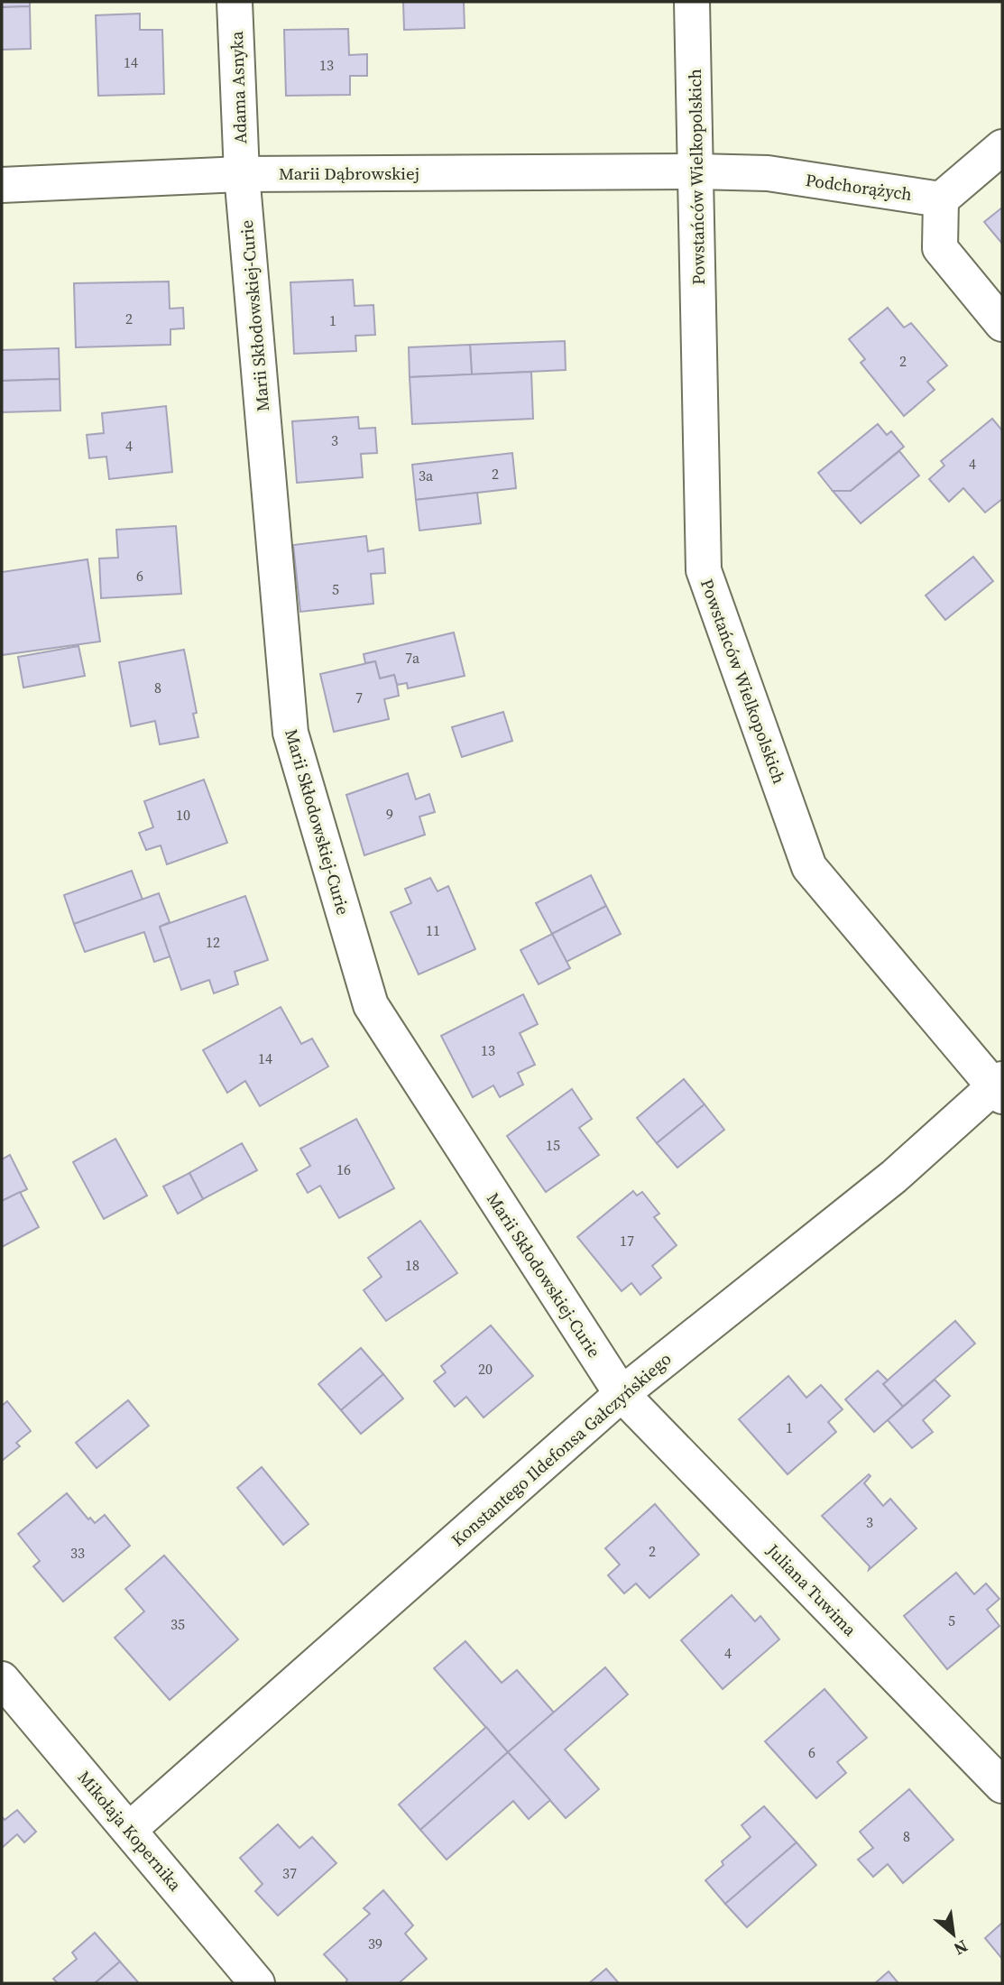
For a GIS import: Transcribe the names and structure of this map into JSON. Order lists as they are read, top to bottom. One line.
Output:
{"streets":{"street":["Adama Asnyka","Marii Dąbrowskiej","Powstańców Wielkopolskich","Podchorążych","Marii Skłodowskiej-Curie","Konstantego Ildefonsa Gałczyńskiego","Juliana Tuwima","Mikołaja Kopernika"]},"crossings":[["Adama Asnyka","Marii Dąbrowskiej"],["Adama Asnyka","Marii Skłodowskiej-Curie"],["Marii Dąbrowskiej","Powstańców Wielkopolskich"],["Marii Dąbrowskiej","Podchorążych"],["Marii Dąbrowskiej","Marii Skłodowskiej-Curie"],["Powstańców Wielkopolskich","Podchorążych"],["Powstańców Wielkopolskich","Konstantego Ildefonsa Gałczyńskiego"],["Marii Skłodowskiej-Curie","Konstantego Ildefonsa Gałczyńskiego"],["Marii Skłodowskiej-Curie","Juliana Tuwima"],["Konstantego Ildefonsa Gałczyńskiego","Juliana Tuwima"],["Konstantego Ildefonsa Gałczyńskiego","Mikołaja Kopernika"]],"house_numbers":["14","13","2","1","2","3","4","4","2","3a","6","5","7a","8","7","9","10","11","12","13","14","15","16","17","18","20","1","3","2","33","5","35","4","6","8","37","39"],"north":"bottom right"}
